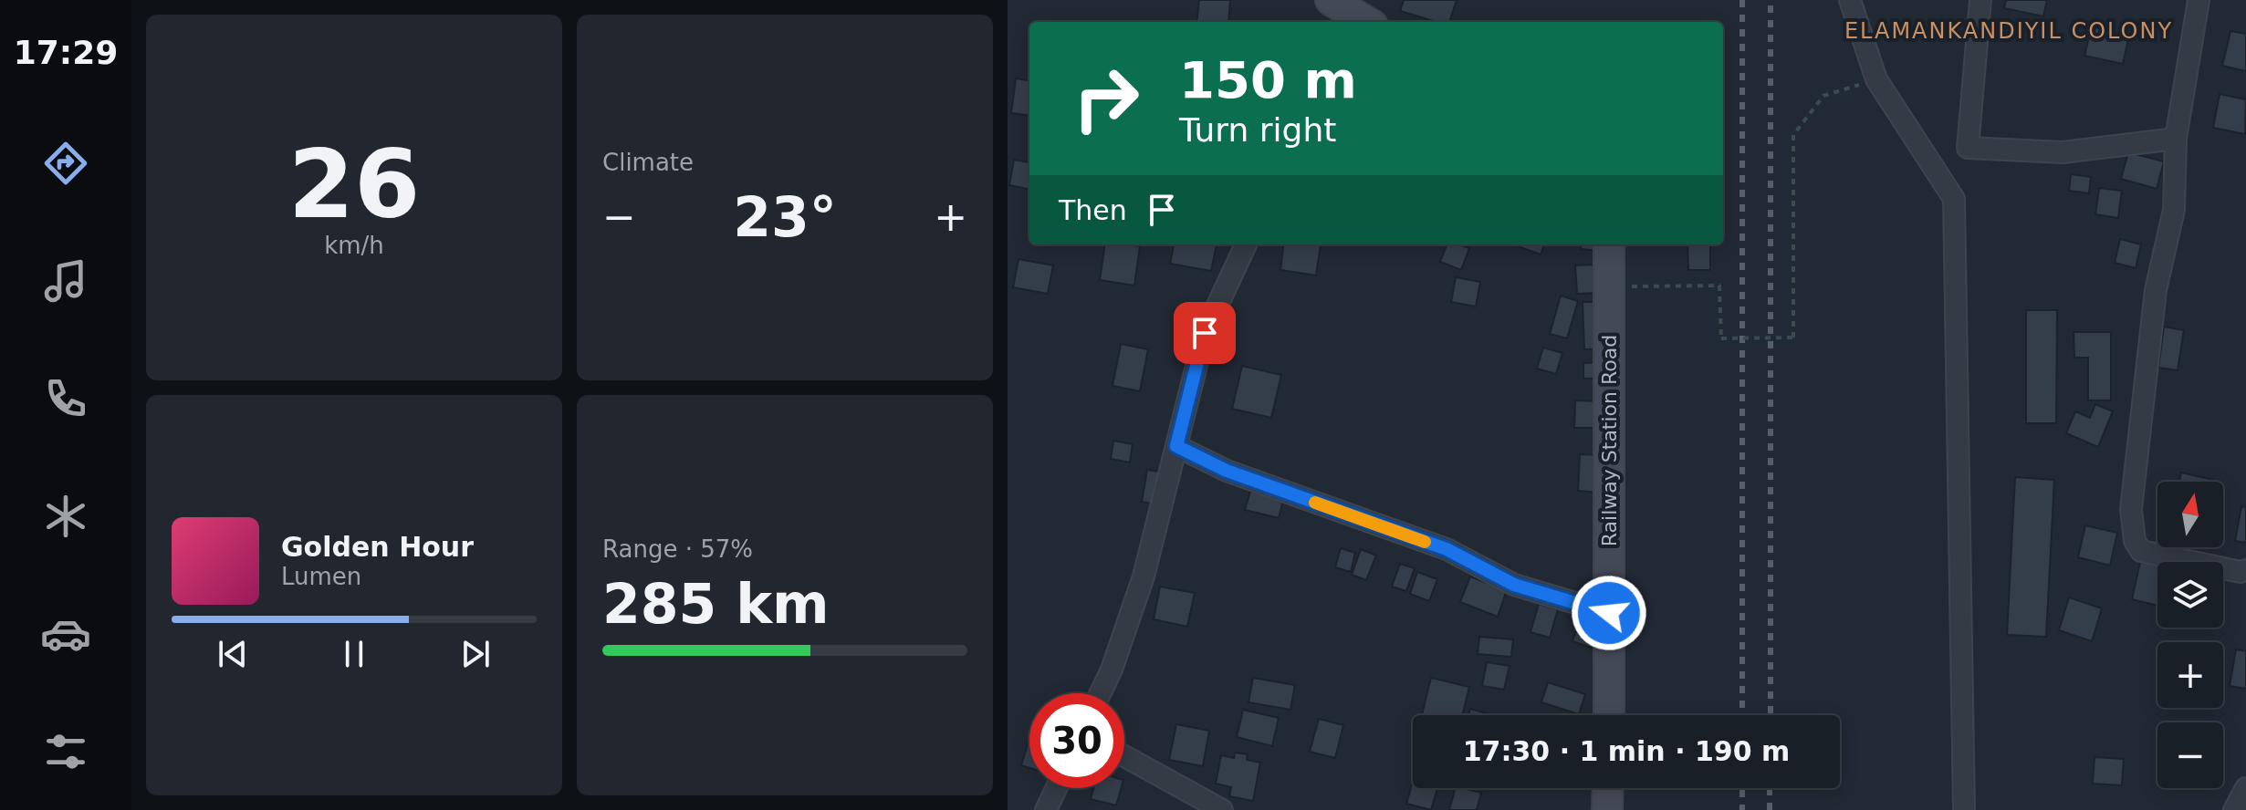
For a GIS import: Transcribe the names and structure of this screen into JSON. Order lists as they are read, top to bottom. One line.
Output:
{"streets":{"street":["Railway Station Road"]},"districts":["ELAMANKANDIYIL COLONY"],"north":"top","page":{"tabs":"17:29","tile":[["26","km/h"],"Climate",["Range · 57%","285 km"]],"turn":["150 m","Turn right"],"then":"Then","heat":["−","23°","+"],"map_buttons":["+","−"],"song":["Golden Hour","Lumen"],"limit":"30","trip":"17:30 · 1 min · 190 m"}}
